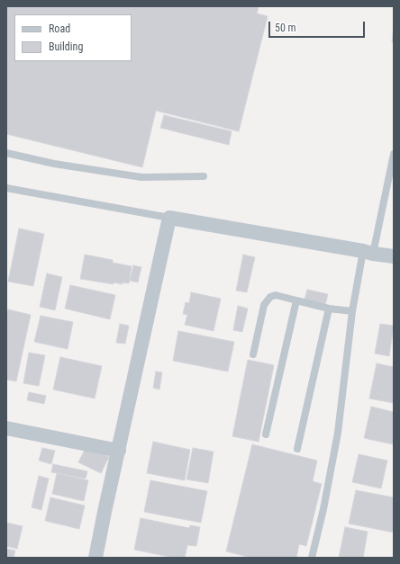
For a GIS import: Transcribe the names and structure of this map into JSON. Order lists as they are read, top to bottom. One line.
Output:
{"legend":["Road","Building"],"scale_bar":"50 m"}
